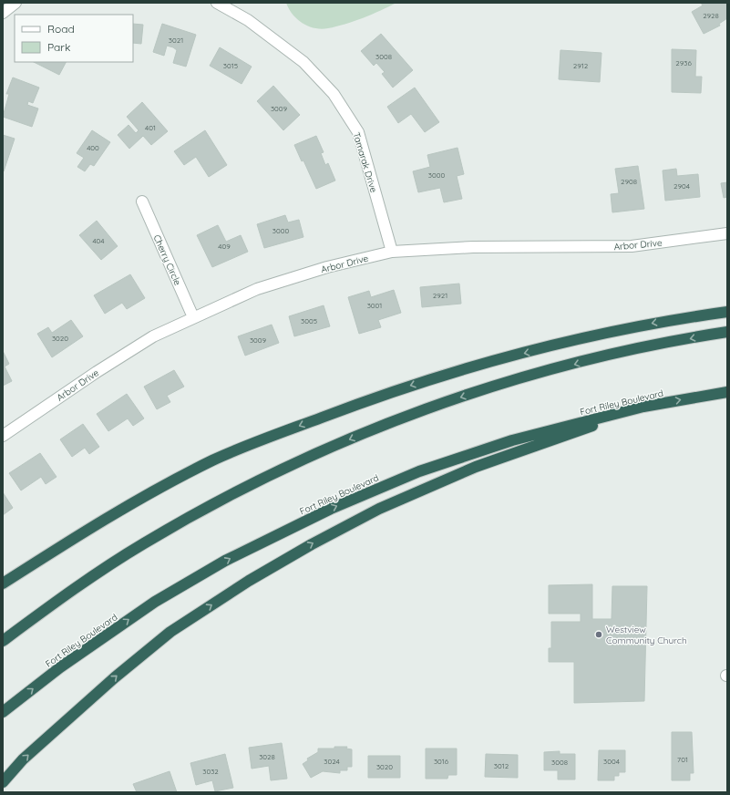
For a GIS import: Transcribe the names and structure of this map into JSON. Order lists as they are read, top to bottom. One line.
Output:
{"streets":{"highway":["Fort Riley Boulevard"],"street":["Tamarak Drive","Arbor Drive","Cherry Circle"]},"crossings":[["Tamarak Drive","Arbor Drive"],["Arbor Drive","Cherry Circle"]],"places":["Westview Community Church"],"house_numbers":["2928","3021","3008","2936","3015","2912","3009","401","400","3000","2908","2904","3000","404","409","2921","3001","3005","3020","3009","3028","701","3024","3016","3004","3008","3012","3020","3032"],"legend":["Road","Park"]}
